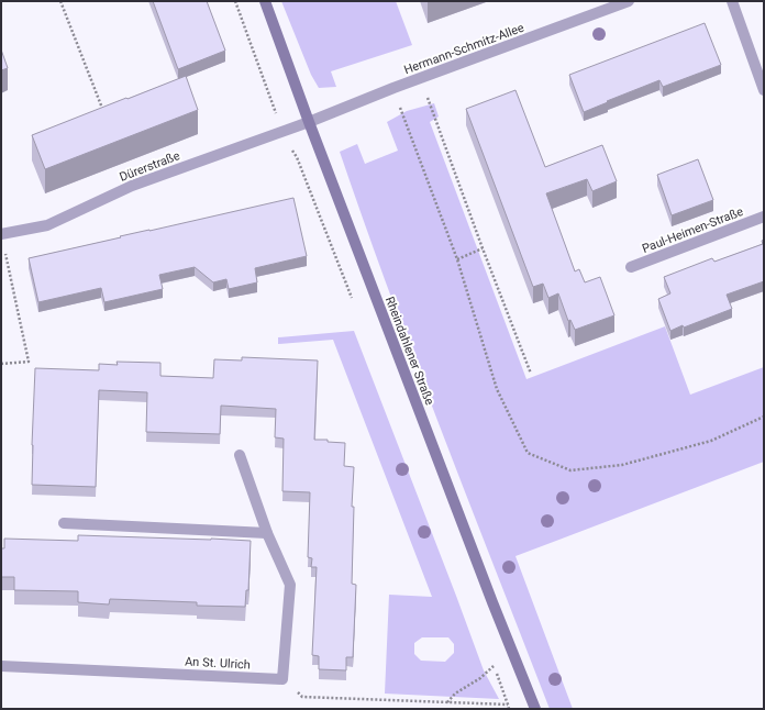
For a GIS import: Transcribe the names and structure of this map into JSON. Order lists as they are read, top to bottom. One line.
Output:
{"streets":{"main road":["Rheindahlener Straße"],"street":["Hermann-Schmitz-Allee","Dürerstraße","Paul-Heimen-Straße","An St. Ulrich"]},"crossings":[["Hermann-Schmitz-Allee","Dürerstraße"],["Hermann-Schmitz-Allee","Rheindahlener Straße"],["Dürerstraße","Rheindahlener Straße"]]}
